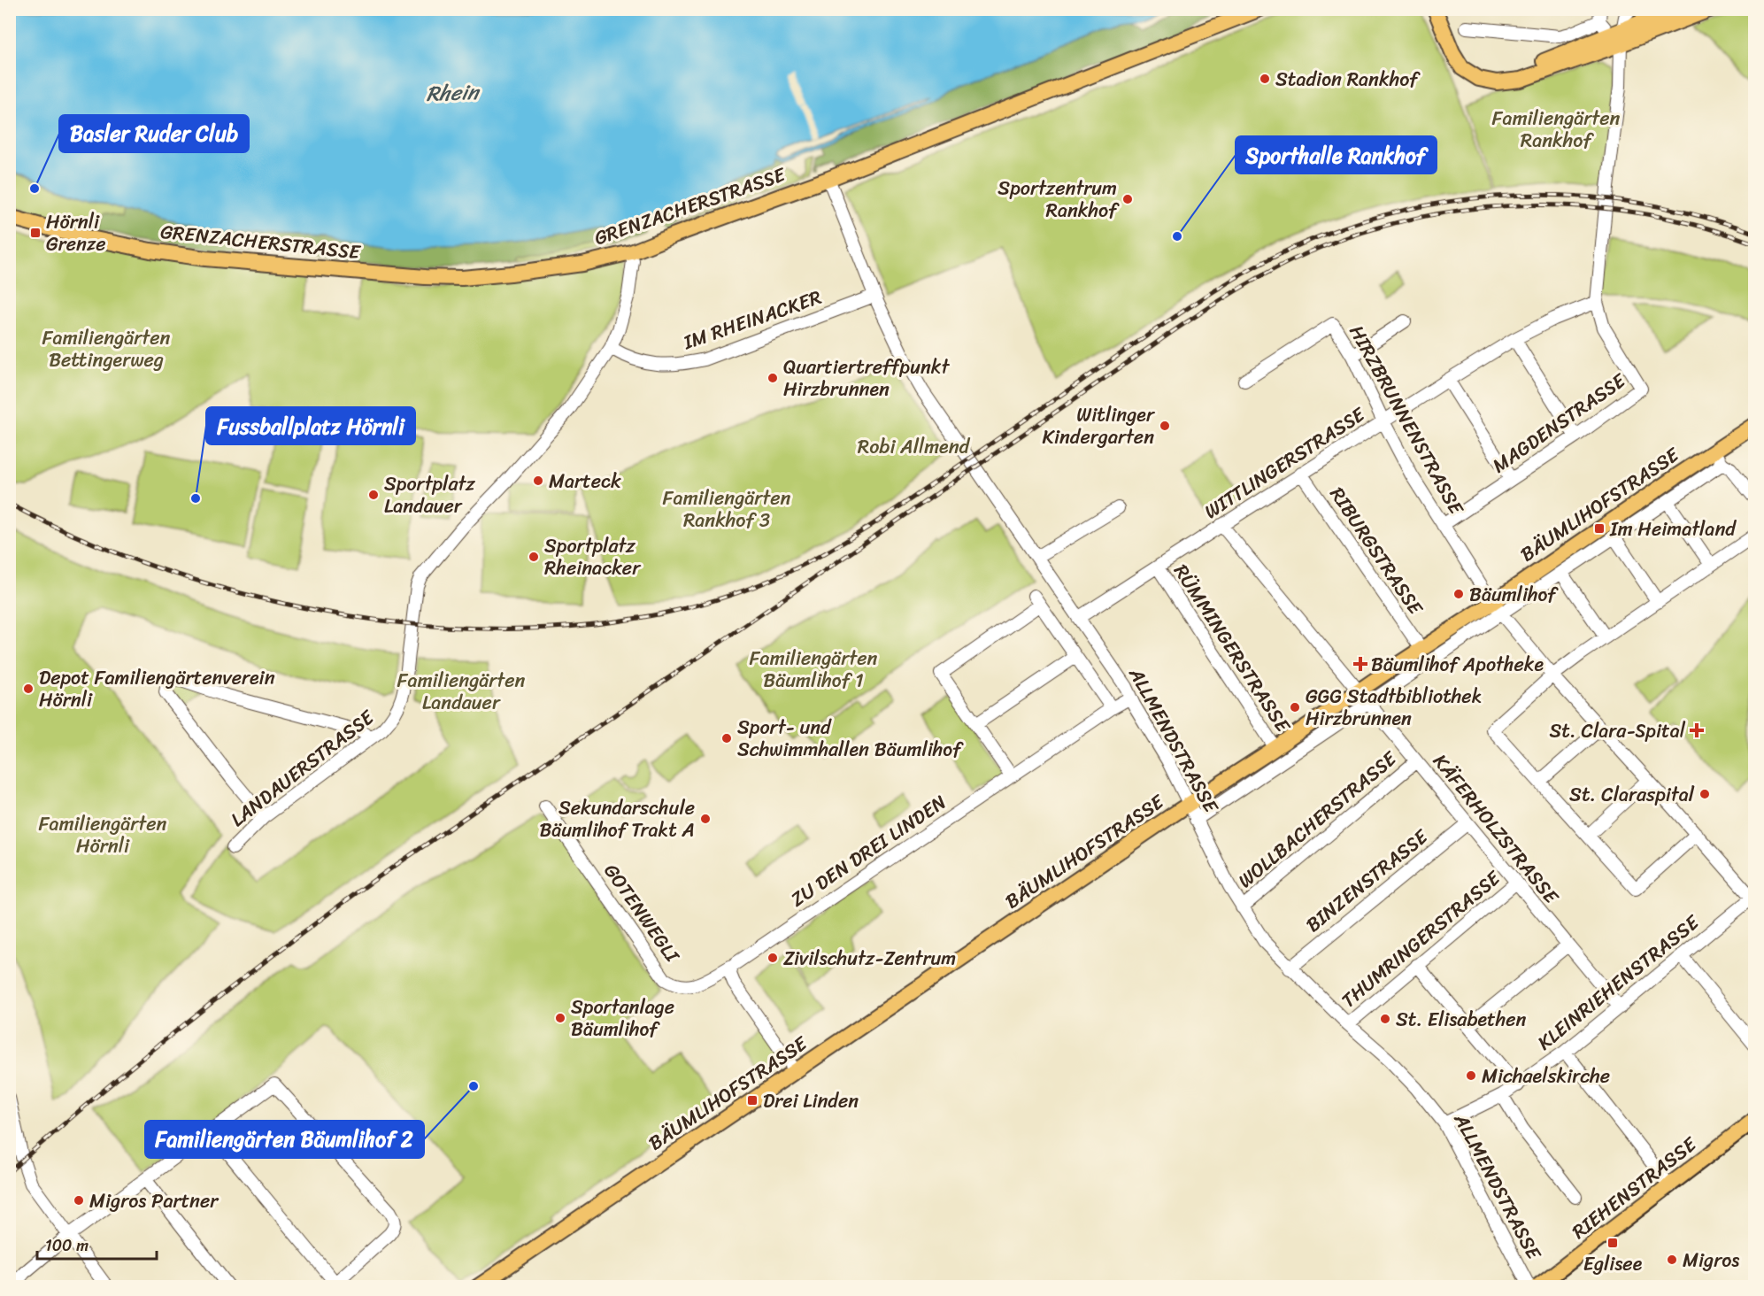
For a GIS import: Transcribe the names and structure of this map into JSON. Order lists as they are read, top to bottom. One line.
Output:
{"streets":{"main road":["GRENZACHERSTRASSE","BÄUMLIHOFSTRASSE","RIEHENSTRASSE"],"street":["IM RHEINACKER","HIRZBRUNNENSTRASSE","MAGDENSTRASSE","WITTLINGERSTRASSE","RIBURGSTRASSE","RÜMMINGERSTRASSE","ALLMENDSTRASSE","LANDAUERSTRASSE","WOLLBACHERSTRASSE","KÄFERHOLZSTRASSE","ZU DEN DREI LINDEN","BINZENSTRASSE","GOTENWEGLI","THUMRINGERSTRASSE","KLEINRIEHENSTRASSE"]},"crossings":[["GRENZACHERSTRASSE","ALLMENDSTRASSE"],["GRENZACHERSTRASSE","LANDAUERSTRASSE"],["IM RHEINACKER","ALLMENDSTRASSE"],["IM RHEINACKER","LANDAUERSTRASSE"],["HIRZBRUNNENSTRASSE","MAGDENSTRASSE"],["HIRZBRUNNENSTRASSE","WITTLINGERSTRASSE"],["HIRZBRUNNENSTRASSE","BÄUMLIHOFSTRASSE"],["HIRZBRUNNENSTRASSE","KLEINRIEHENSTRASSE"],["MAGDENSTRASSE","WITTLINGERSTRASSE"],["WITTLINGERSTRASSE","RIBURGSTRASSE"],["WITTLINGERSTRASSE","RÜMMINGERSTRASSE"],["WITTLINGERSTRASSE","ALLMENDSTRASSE"],["WITTLINGERSTRASSE","KÄFERHOLZSTRASSE"],["BÄUMLIHOFSTRASSE","RIBURGSTRASSE"],["BÄUMLIHOFSTRASSE","RÜMMINGERSTRASSE"],["BÄUMLIHOFSTRASSE","ALLMENDSTRASSE"],["BÄUMLIHOFSTRASSE","KÄFERHOLZSTRASSE"],["ALLMENDSTRASSE","WOLLBACHERSTRASSE"],["ALLMENDSTRASSE","ZU DEN DREI LINDEN"],["ALLMENDSTRASSE","BINZENSTRASSE"],["ALLMENDSTRASSE","THUMRINGERSTRASSE"],["ALLMENDSTRASSE","KLEINRIEHENSTRASSE"],["WOLLBACHERSTRASSE","KÄFERHOLZSTRASSE"],["KÄFERHOLZSTRASSE","BINZENSTRASSE"],["KÄFERHOLZSTRASSE","THUMRINGERSTRASSE"],["KÄFERHOLZSTRASSE","KLEINRIEHENSTRASSE"],["ZU DEN DREI LINDEN","GOTENWEGLI"]],"water":["Rhein"],"parks":["Familiengärten Rankhof","Familiengärten Bettingerweg","Robi Allmend","Familiengärten Rankhof 3","Familiengärten Bäumlihof 1","Familiengärten Landauer","Familiengärten Hörnli"],"places":{"other":["Stadion Rankhof","Basler Ruder Club","Sportzentrum Rankhof","Sporthalle Rankhof","Quartiertreffpunkt Hirzbrunnen","Witlinger Kindergarten","Marteck","Sportplatz Landauer","Fussballplatz Hörnli","Sportplatz Rheinacker","Bäumlihof","Depot Familiengärtenverein Hörnli","GGG Stadtbibliothek Hirzbrunnen","Sport- und Schwimmhallen Bäumlihof","St. Claraspital","Sekundarschule Bäumlihof Trakt A","Zivilschutz-Zentrum","Sportanlage Bäumlihof","St. Elisabethen","Michaelskirche","Familiengärten Bäumlihof 2","Migros Partner","Migros"],"transit":["Hörnli Grenze","Im Heimatland","Drei Linden","Eglisee"],"health":["Bäumlihof Apotheke","St. Clara-Spital"]},"scale_bar":"100 m"}
